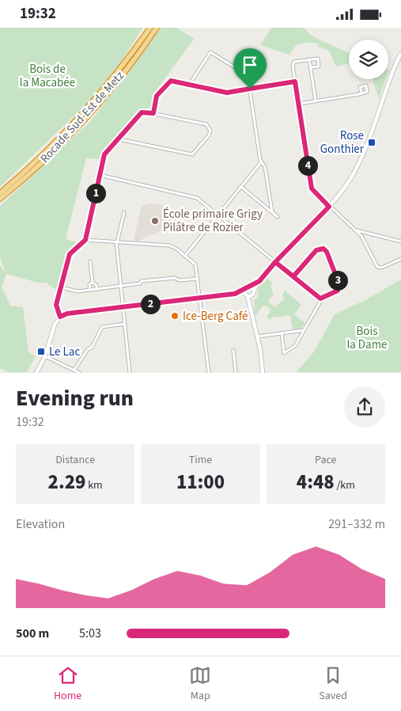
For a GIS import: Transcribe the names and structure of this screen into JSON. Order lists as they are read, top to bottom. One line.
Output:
{"streets":{"highway":["Rocade Sud-Est de Metz"]},"parks":["Bois de la Macabée","Bois la Dame"],"places":{"transit":["Rose Gonthier","Le Lac"],"other":["École primaire Grigy Pilâtre de Rozier","Ice-Berg Café"]},"page":{"status":"19:32","pins":["4","1","3","2"],"heading":["Evening run","19:32"],"stats":[["Distance","2.29 km"],["Time","11:00"],["Pace","4:48 /km"]],"chart":["Elevation","291–332 m"],"list":[{"name":"500 m","note":"5:03"}],"tabs":["Home","Map","Saved"]}}
